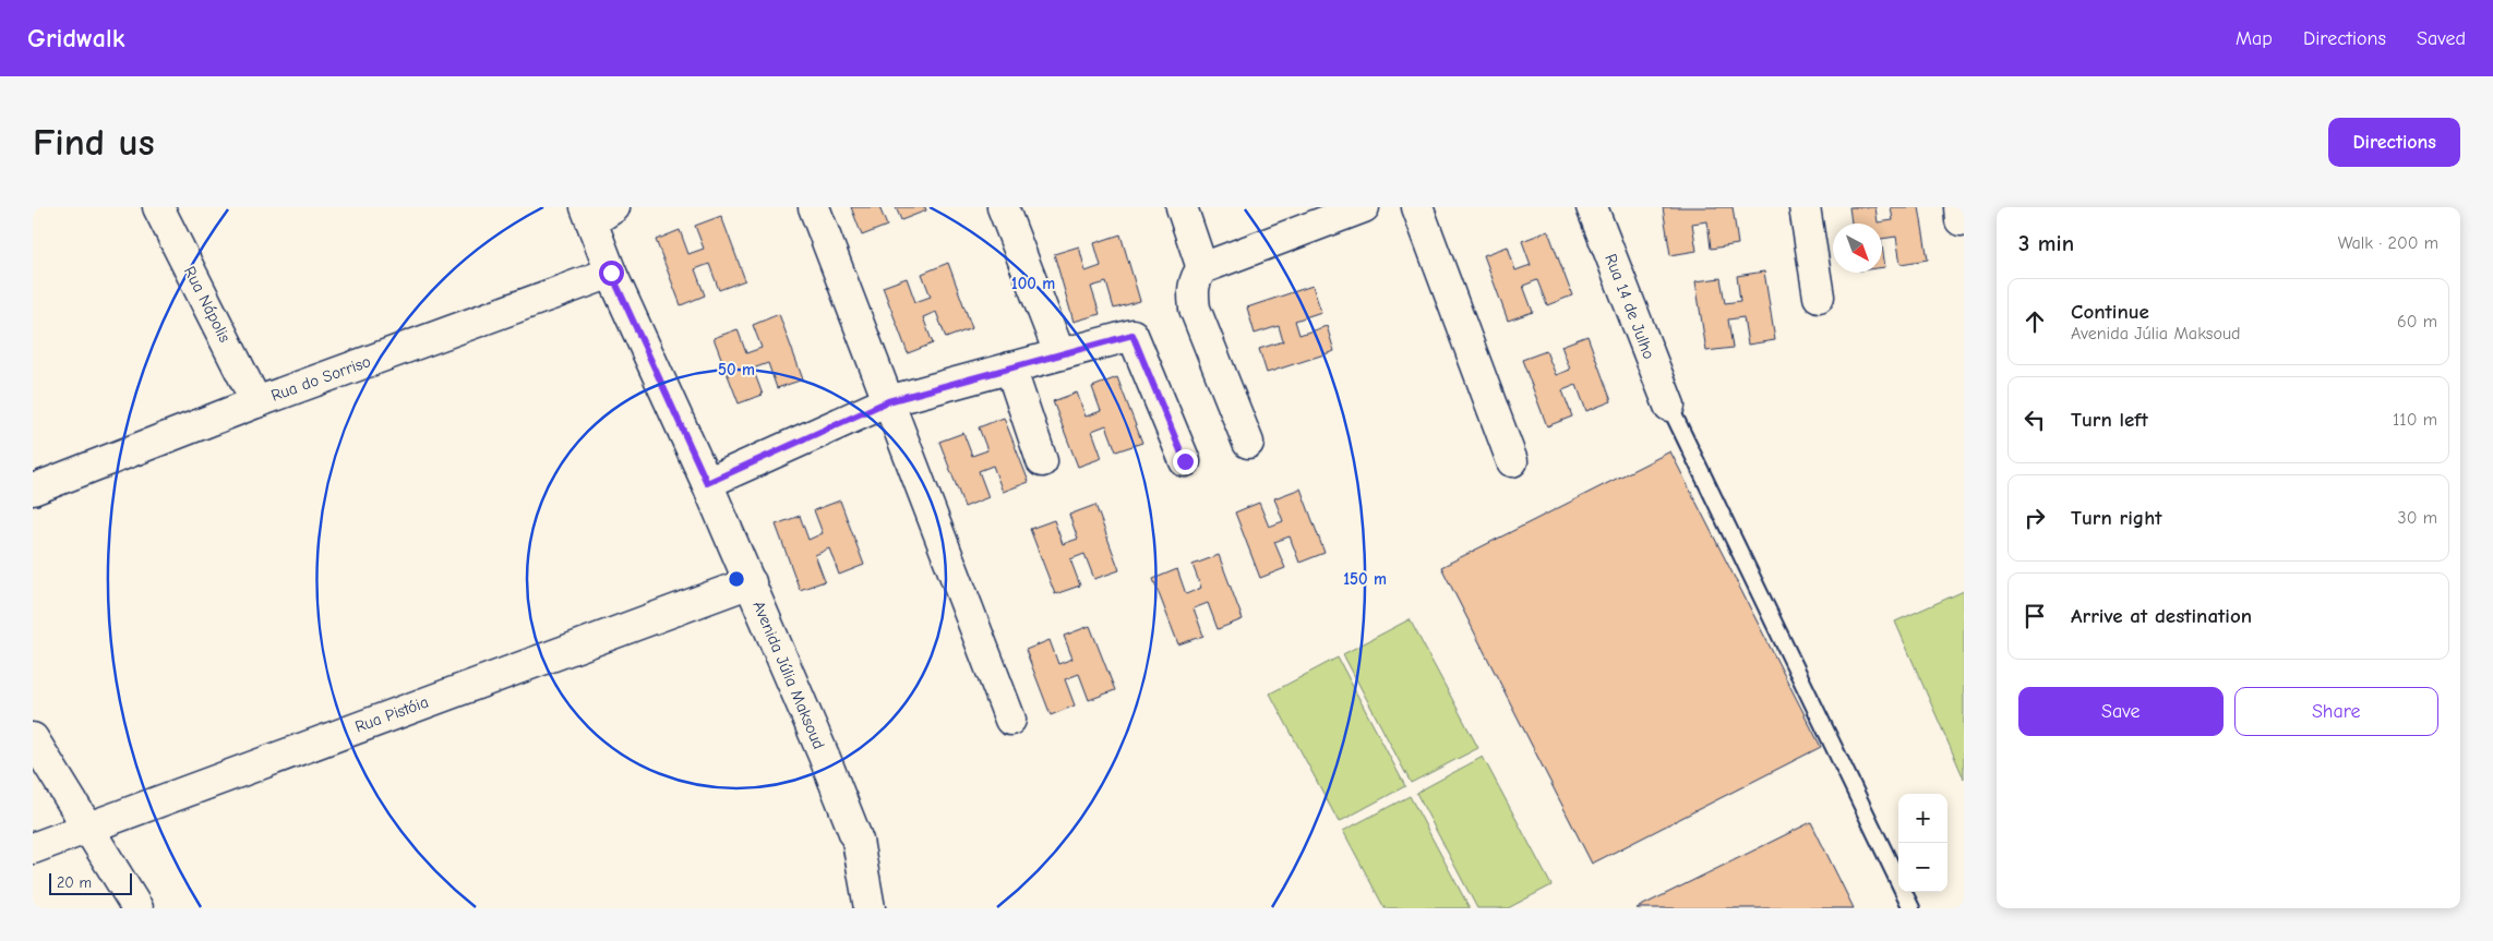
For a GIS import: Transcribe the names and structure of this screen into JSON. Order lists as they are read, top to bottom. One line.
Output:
{"streets":{"street":["Rua Nápolis","Rua 14 de Julho","Rua do Sorriso","Avenida Júlia Maksoud","Rua Pistóia"]},"crossings":[["Rua Nápolis","Rua do Sorriso"],["Rua do Sorriso","Avenida Júlia Maksoud"],["Avenida Júlia Maksoud","Rua Pistóia"]],"scale_bar":"20 m","north":"bottom right","page":{"header":"Gridwalk","nav":["Map","Directions","Saved"],"buttons":["Directions",["Save","Share"]],"title":"Find us","heading":["3 min","Walk · 200 m"],"list":[["Continue","Avenida Júlia Maksoud","60 m"],["Turn left","110 m"],["Turn right","30 m"],"Arrive at destination"],"map_buttons":["+","−"],"scale":"20 m"},"rings":["100 m","50 m","150 m"]}
